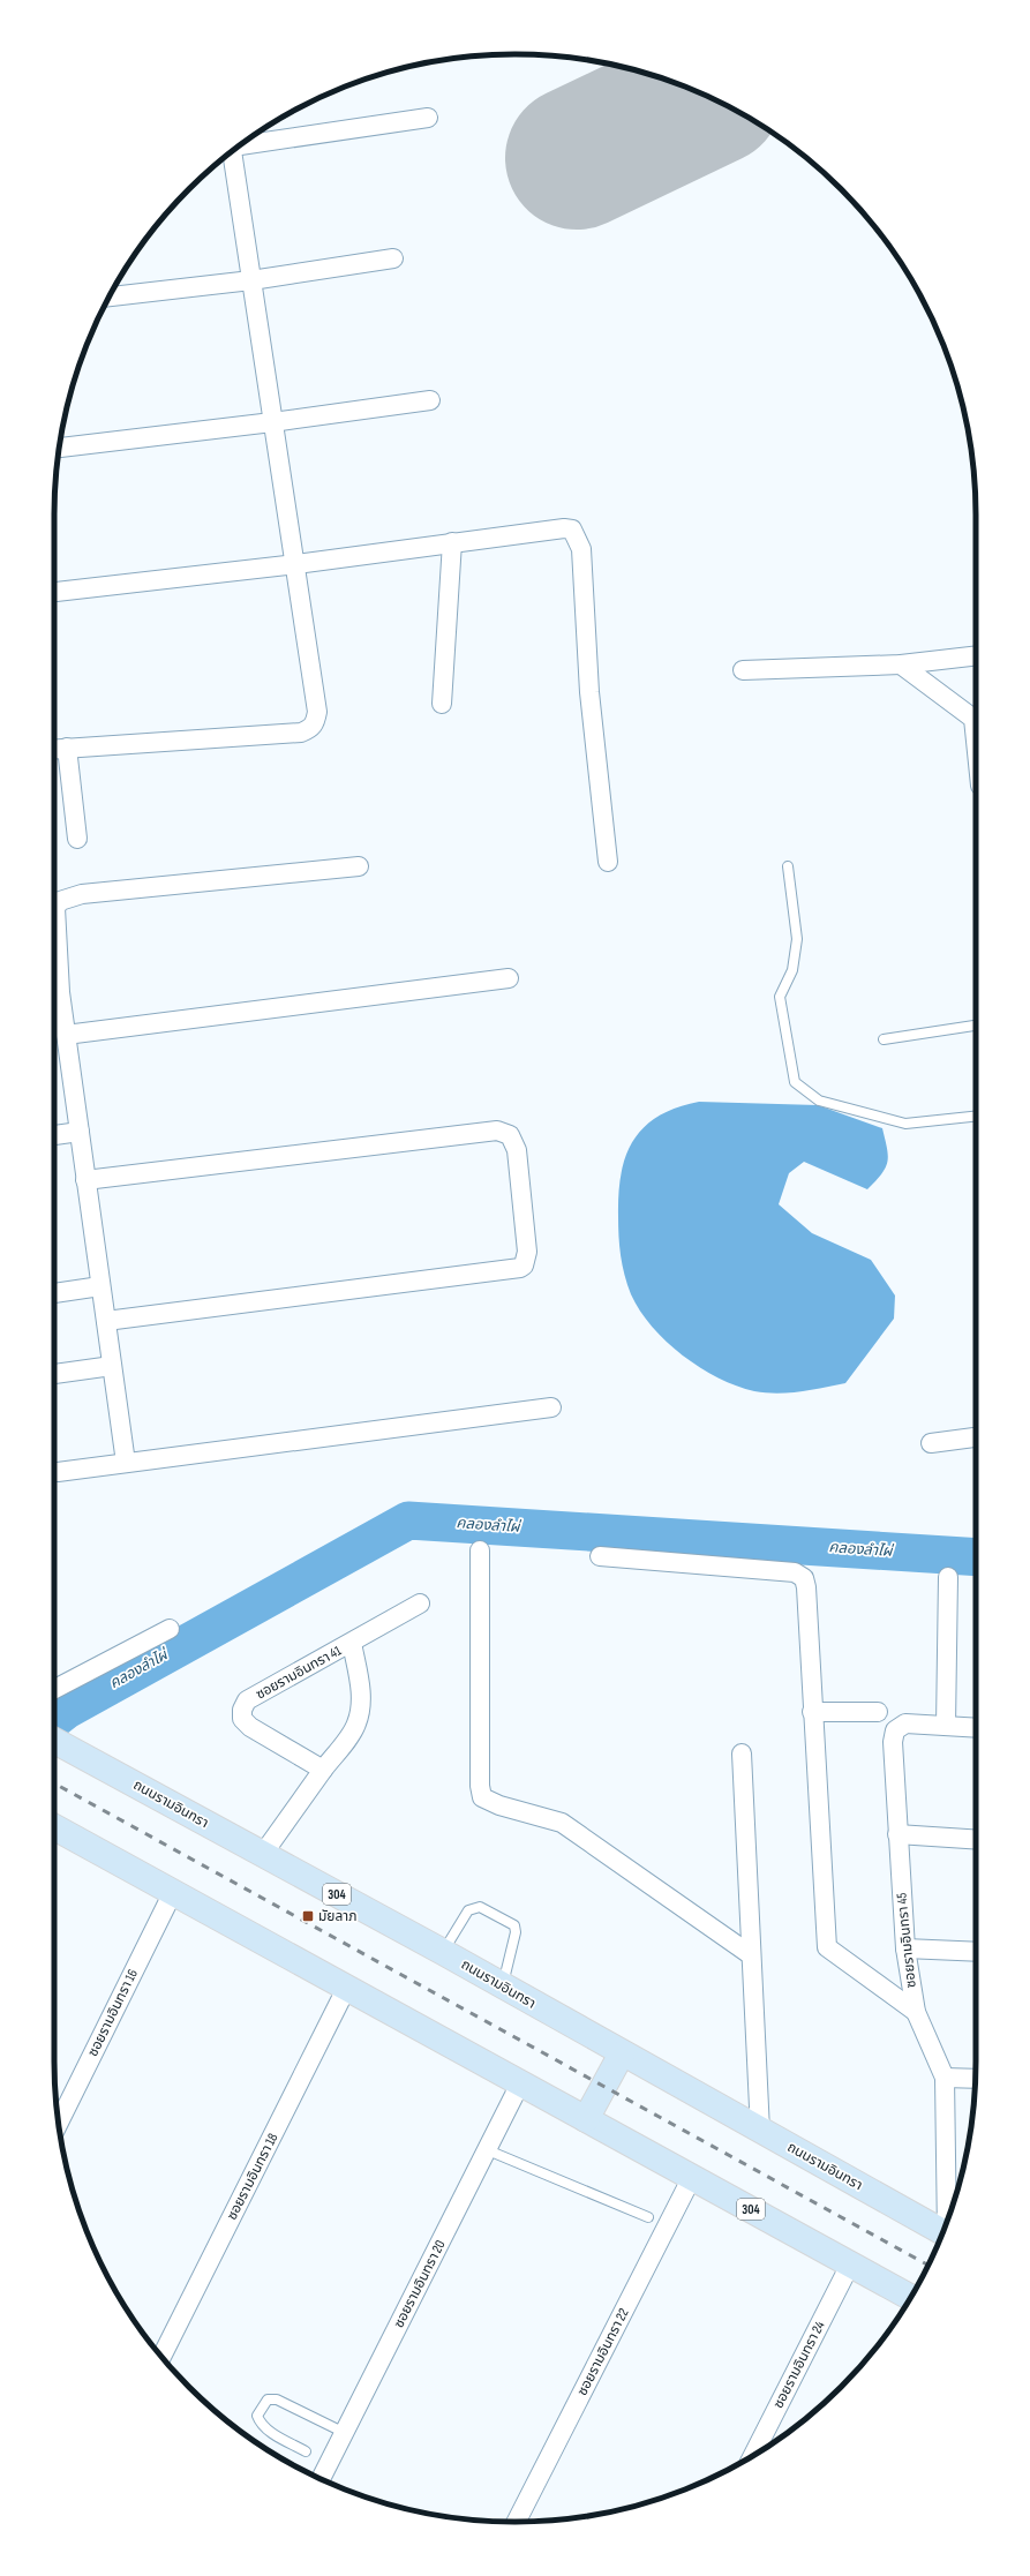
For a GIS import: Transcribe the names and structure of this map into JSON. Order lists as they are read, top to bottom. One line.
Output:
{"streets":{"main road":["ถนนรามอินทรา","304"],"street":["ซอยรามอินทรา 41","ซอยรามอินทรา 45","ซอยรามอินทรา 16","ซอยรามอินทรา 18","ซอยรามอินทรา 20","ซอยรามอินทรา 22","ซอยรามอินทรา 24"]},"crossings":[["304","ซอยรามอินทรา 16"],["304","ซอยรามอินทรา 18"],["304","ซอยรามอินทรา 20"],["304","ซอยรามอินทรา 22"],["304","ซอยรามอินทรา 24"]],"water":["คลองลำไผ่"],"places":{"transit":["มัยลาภ"]}}
